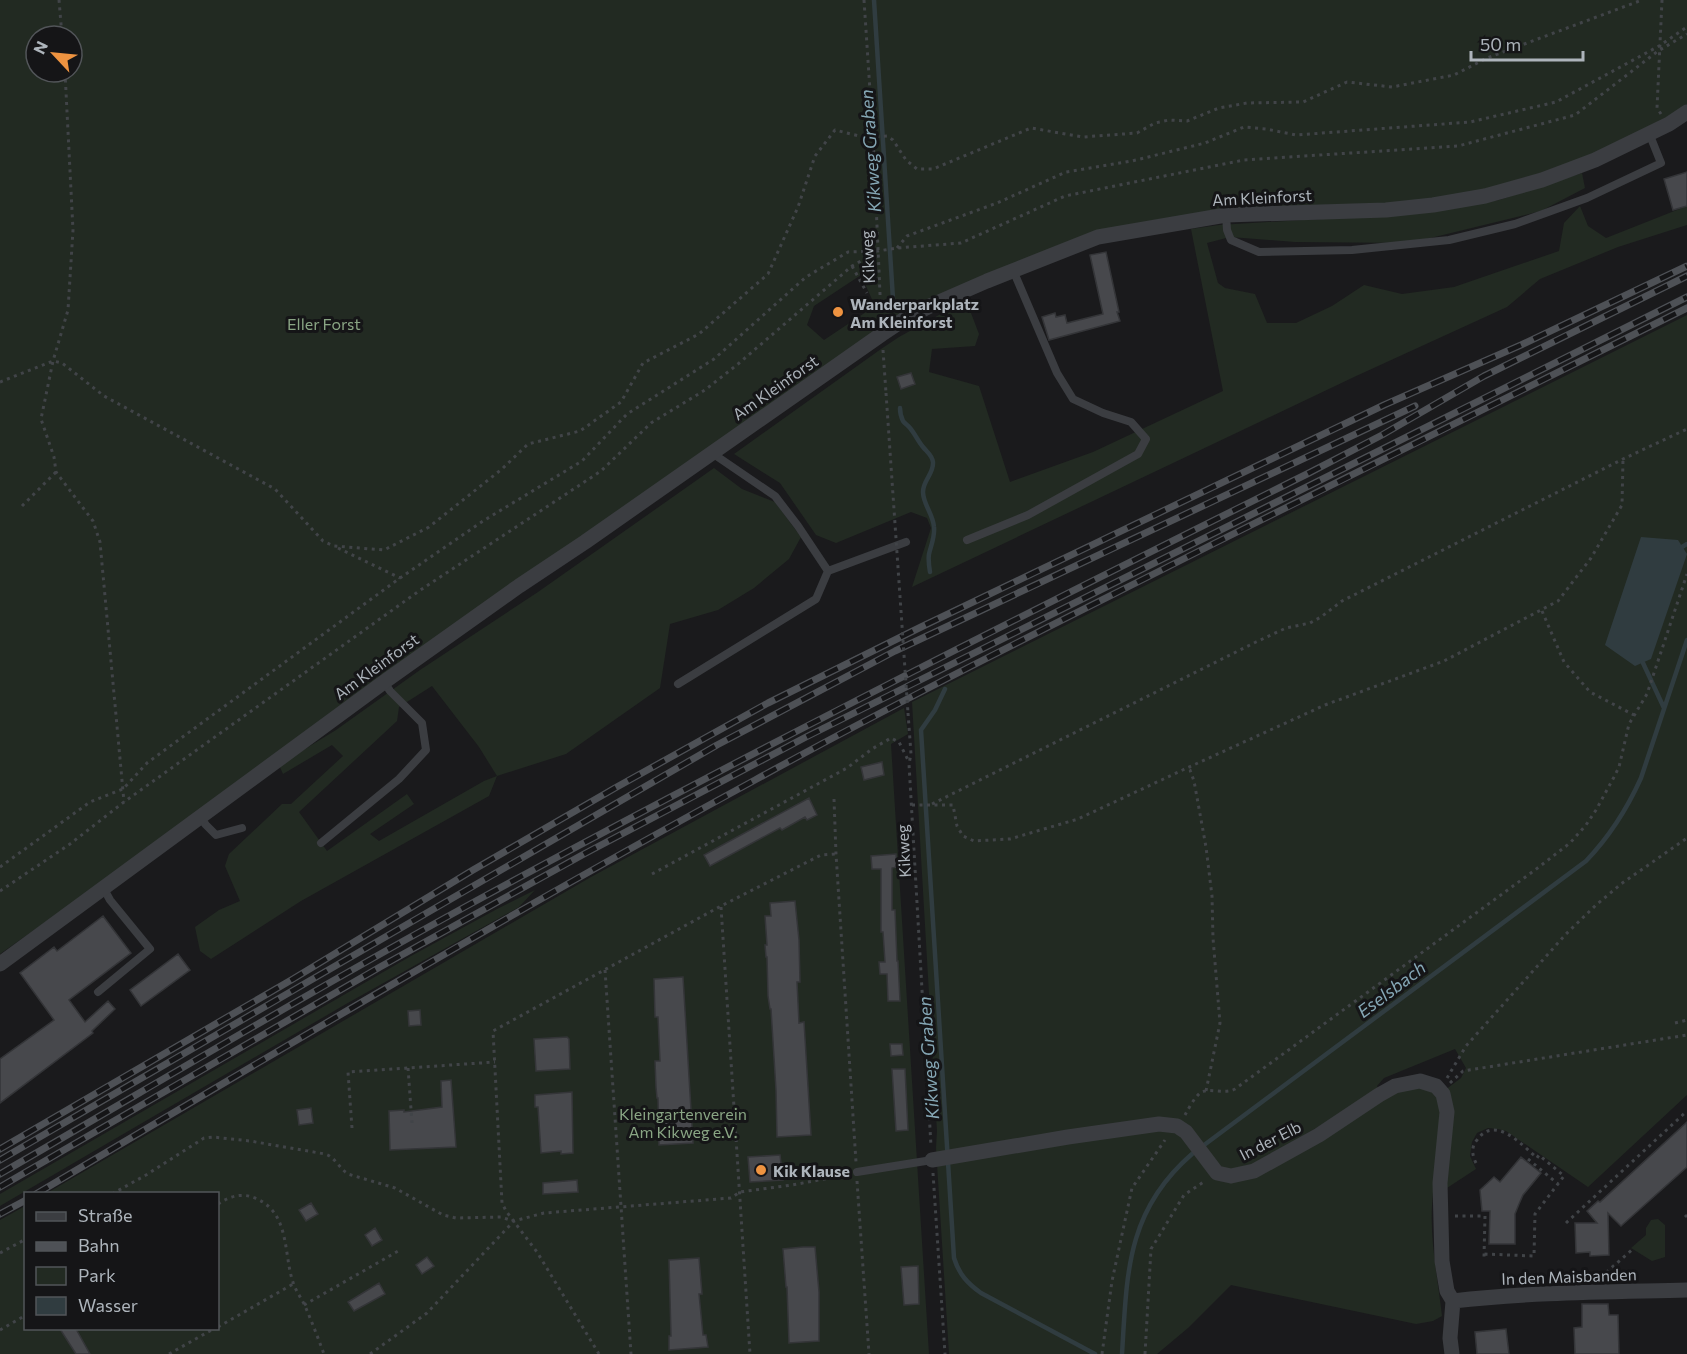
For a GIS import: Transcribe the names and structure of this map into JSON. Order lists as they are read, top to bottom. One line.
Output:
{"streets":{"street":["Am Kleinforst","In der Elb","In den Maisbanden"],"path":["Kikweg"]},"crossings":[["Am Kleinforst","Kikweg"]],"water":["Kikweg Graben","Eselsbach"],"parks":["Eller Forst","Kleingartenverein Am Kikweg e.V."],"places":["Wanderparkplatz Am Kleinforst","Kik Klause"],"legend":["Straße","Bahn","Park","Wasser"],"scale_bar":"50 m","north":"top left"}
